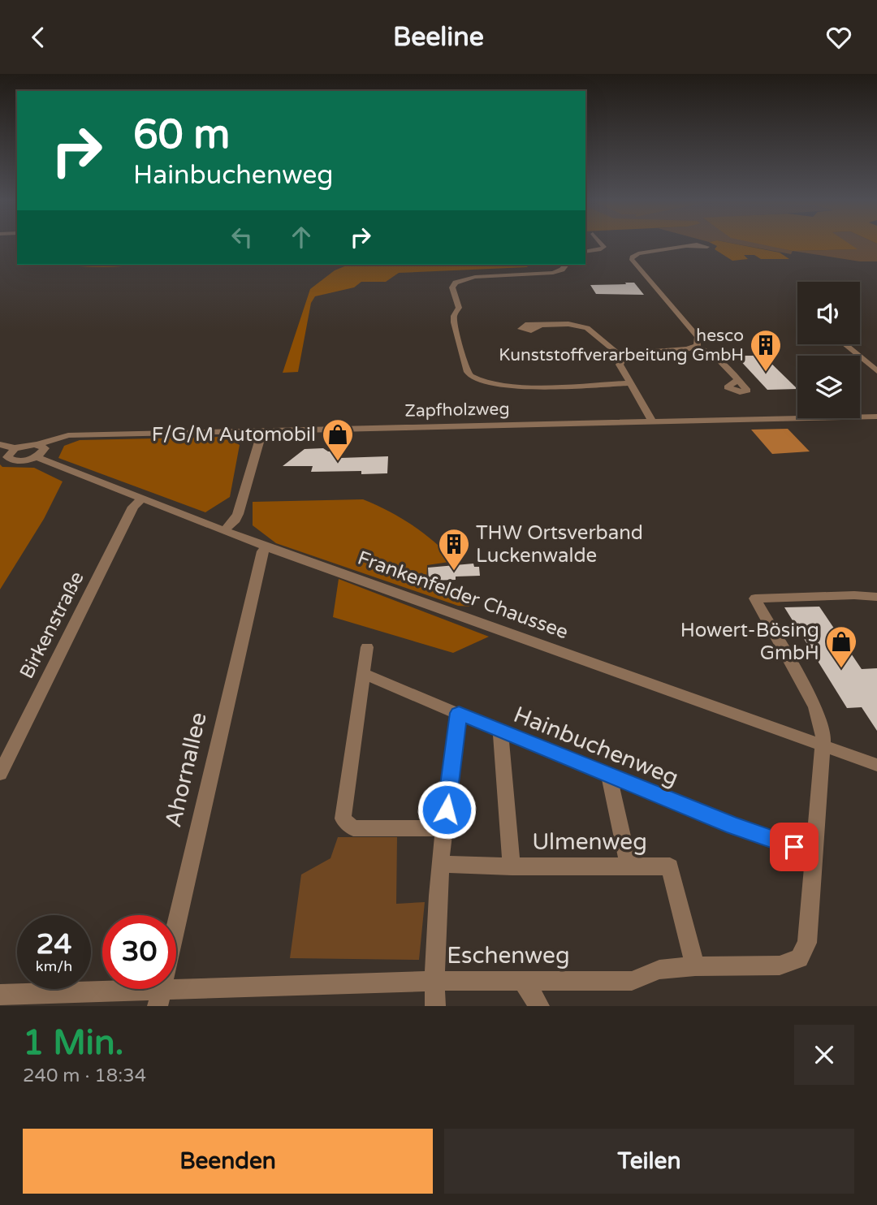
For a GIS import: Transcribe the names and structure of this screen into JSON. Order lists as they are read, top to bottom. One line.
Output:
{"streets":{"street":["Zapfholzweg","Frankenfelder Chaussee","Birkenstraße","Hainbuchenweg","Ahornallee","Ulmenweg","Eschenweg"]},"crossings":[["Frankenfelder Chaussee","Birkenstraße"],["Frankenfelder Chaussee","Ahornallee"],["Frankenfelder Chaussee","Eschenweg"],["Hainbuchenweg","Eschenweg"],["Ahornallee","Eschenweg"],["Ulmenweg","Eschenweg"]],"places":{"building":["hesco Kunststoffverarbeitung GmbH","THW Ortsverband Luckenwalde"],"shop":["F/G/M Automobil","Howert-Bösing GmbH"]},"page":{"header":"Beeline","turn":["60 m","Hainbuchenweg"],"speed":"24 km/h","limit":"30","heading":["1 Min.","240 m · 18:34"],"buttons":["Beenden","Teilen"]}}
